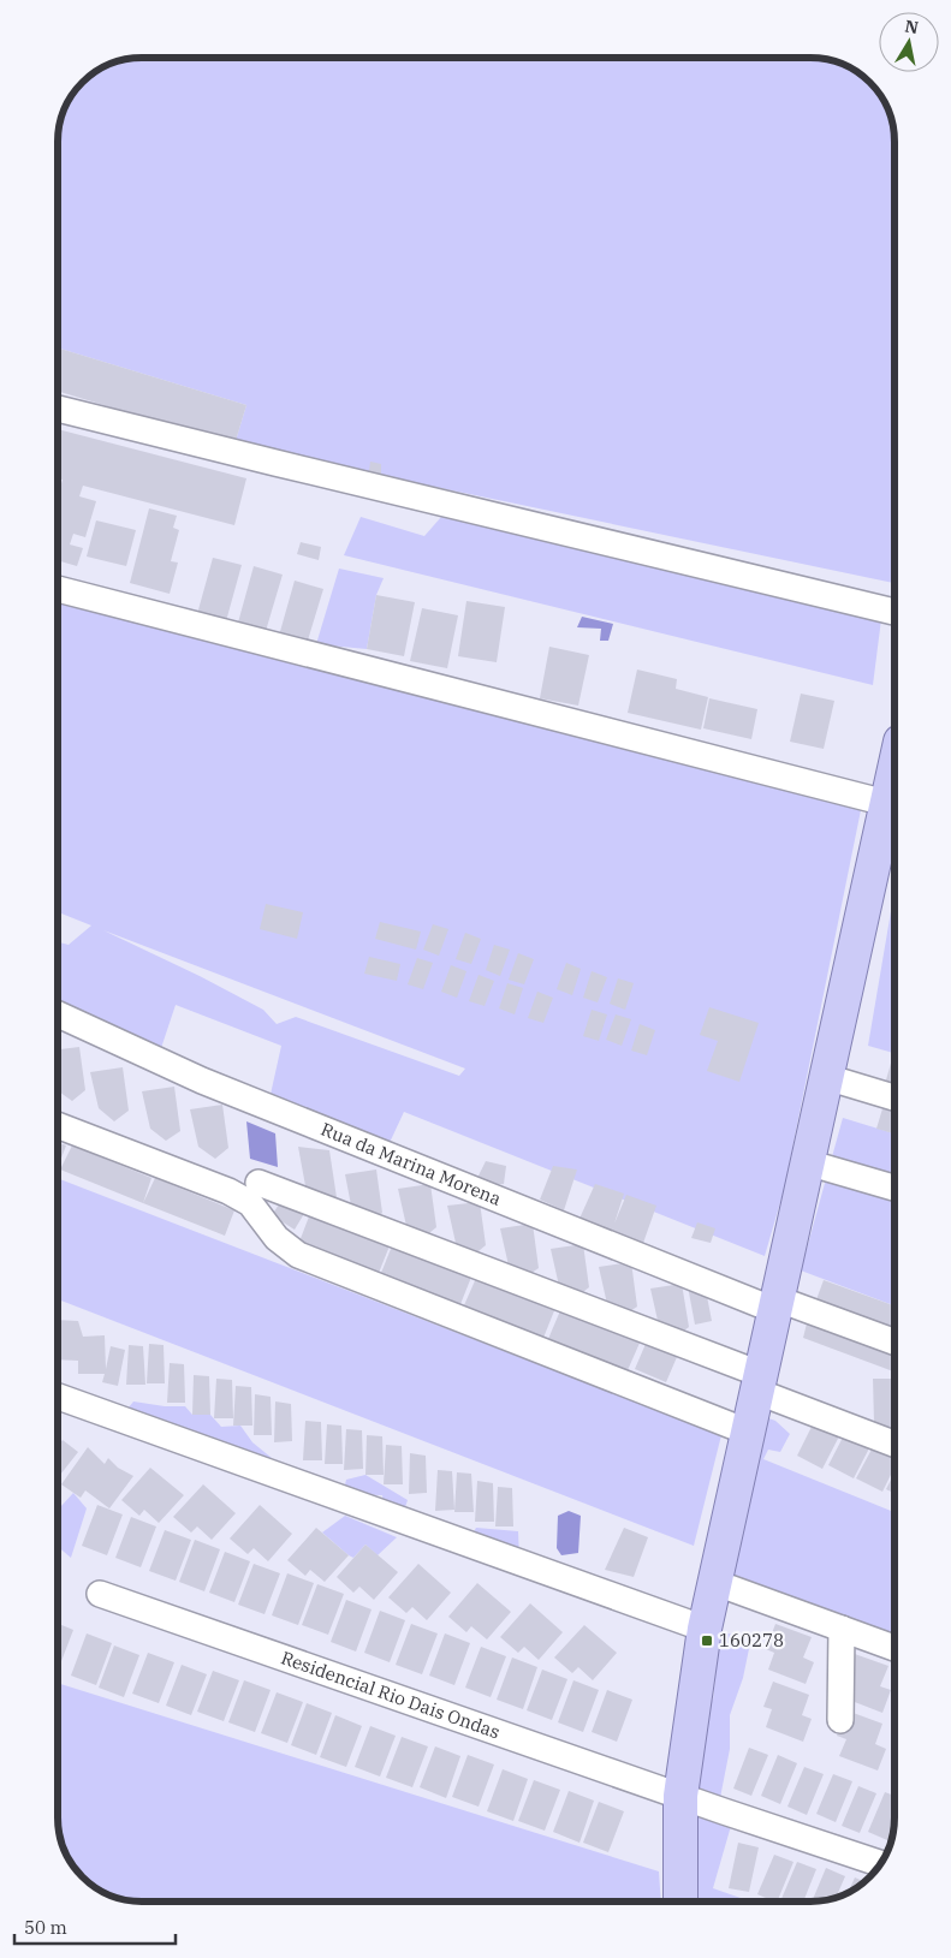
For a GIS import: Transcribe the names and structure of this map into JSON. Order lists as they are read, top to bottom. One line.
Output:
{"streets":{"street":["Rua da Marina Morena","Residencial Rio Dais Ondas"]},"places":{"transit":["160278"]},"scale_bar":"50 m","north":"top"}
